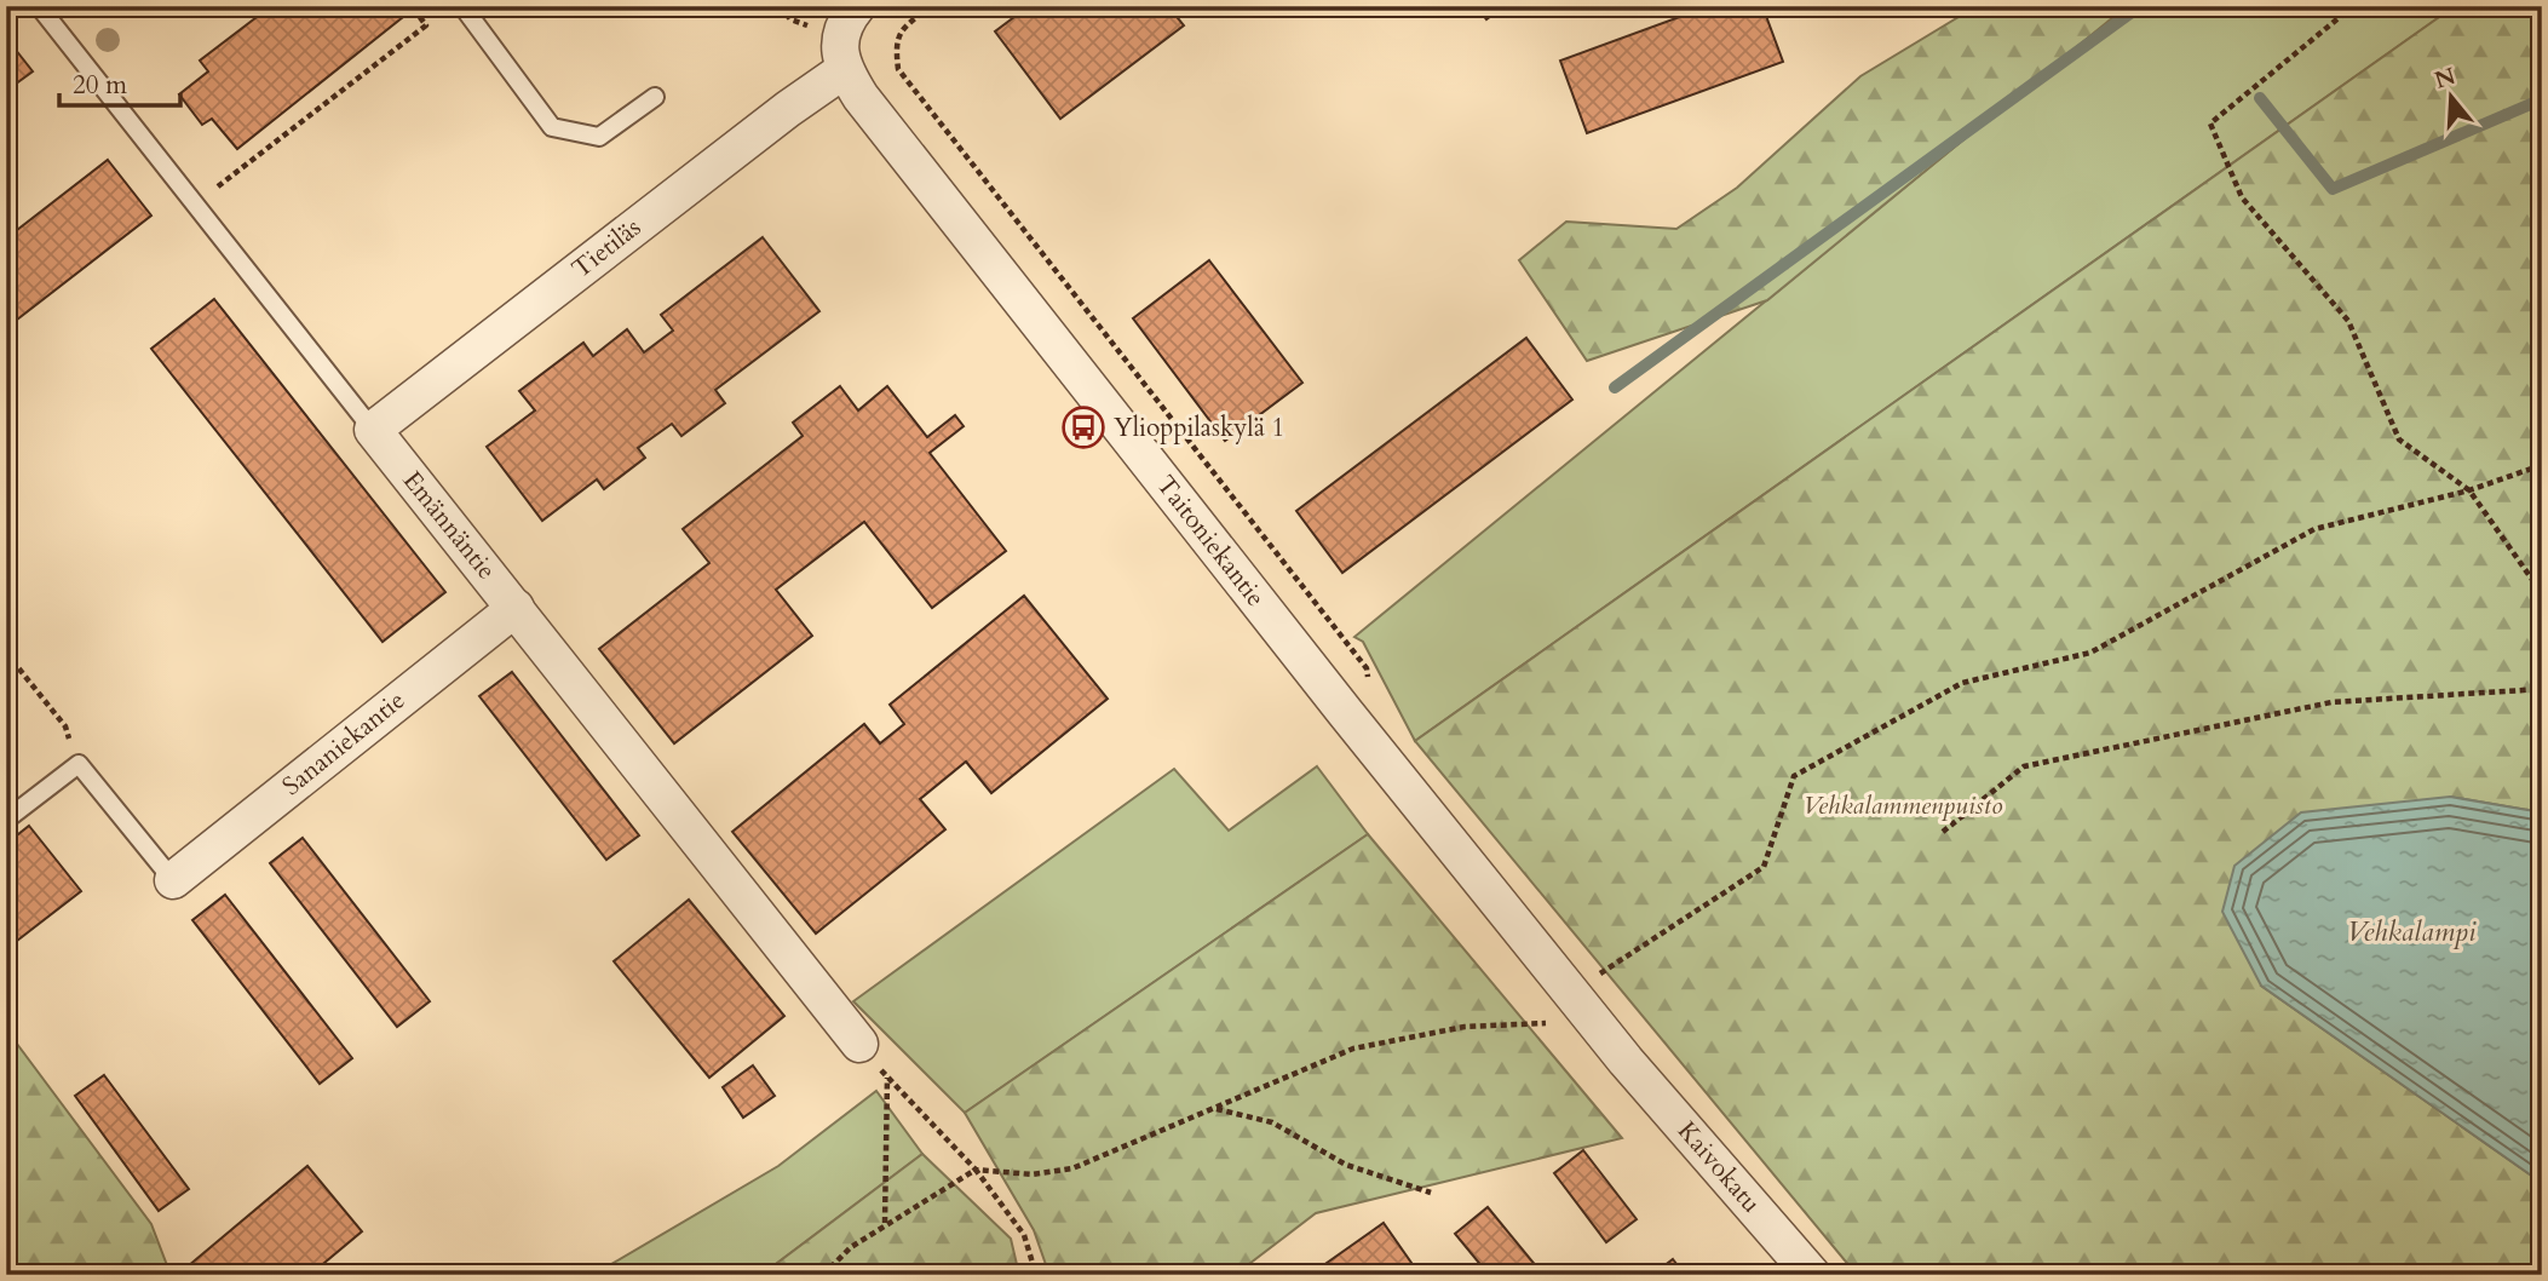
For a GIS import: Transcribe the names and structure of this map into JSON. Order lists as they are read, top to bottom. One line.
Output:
{"streets":{"street":["Tietiläs","Emännäntie","Taitoniekantie","Sananiekantie","Kaivokatu"]},"crossings":[["Tietiläs","Emännäntie"],["Tietiläs","Taitoniekantie"],["Emännäntie","Sananiekantie"],["Taitoniekantie","Kaivokatu"]],"water":["Vehkalampi"],"parks":["Vehkalammenpuisto"],"places":{"bus stop":["Ylioppilaskylä 1"]},"scale_bar":"20 m","north":"top"}
